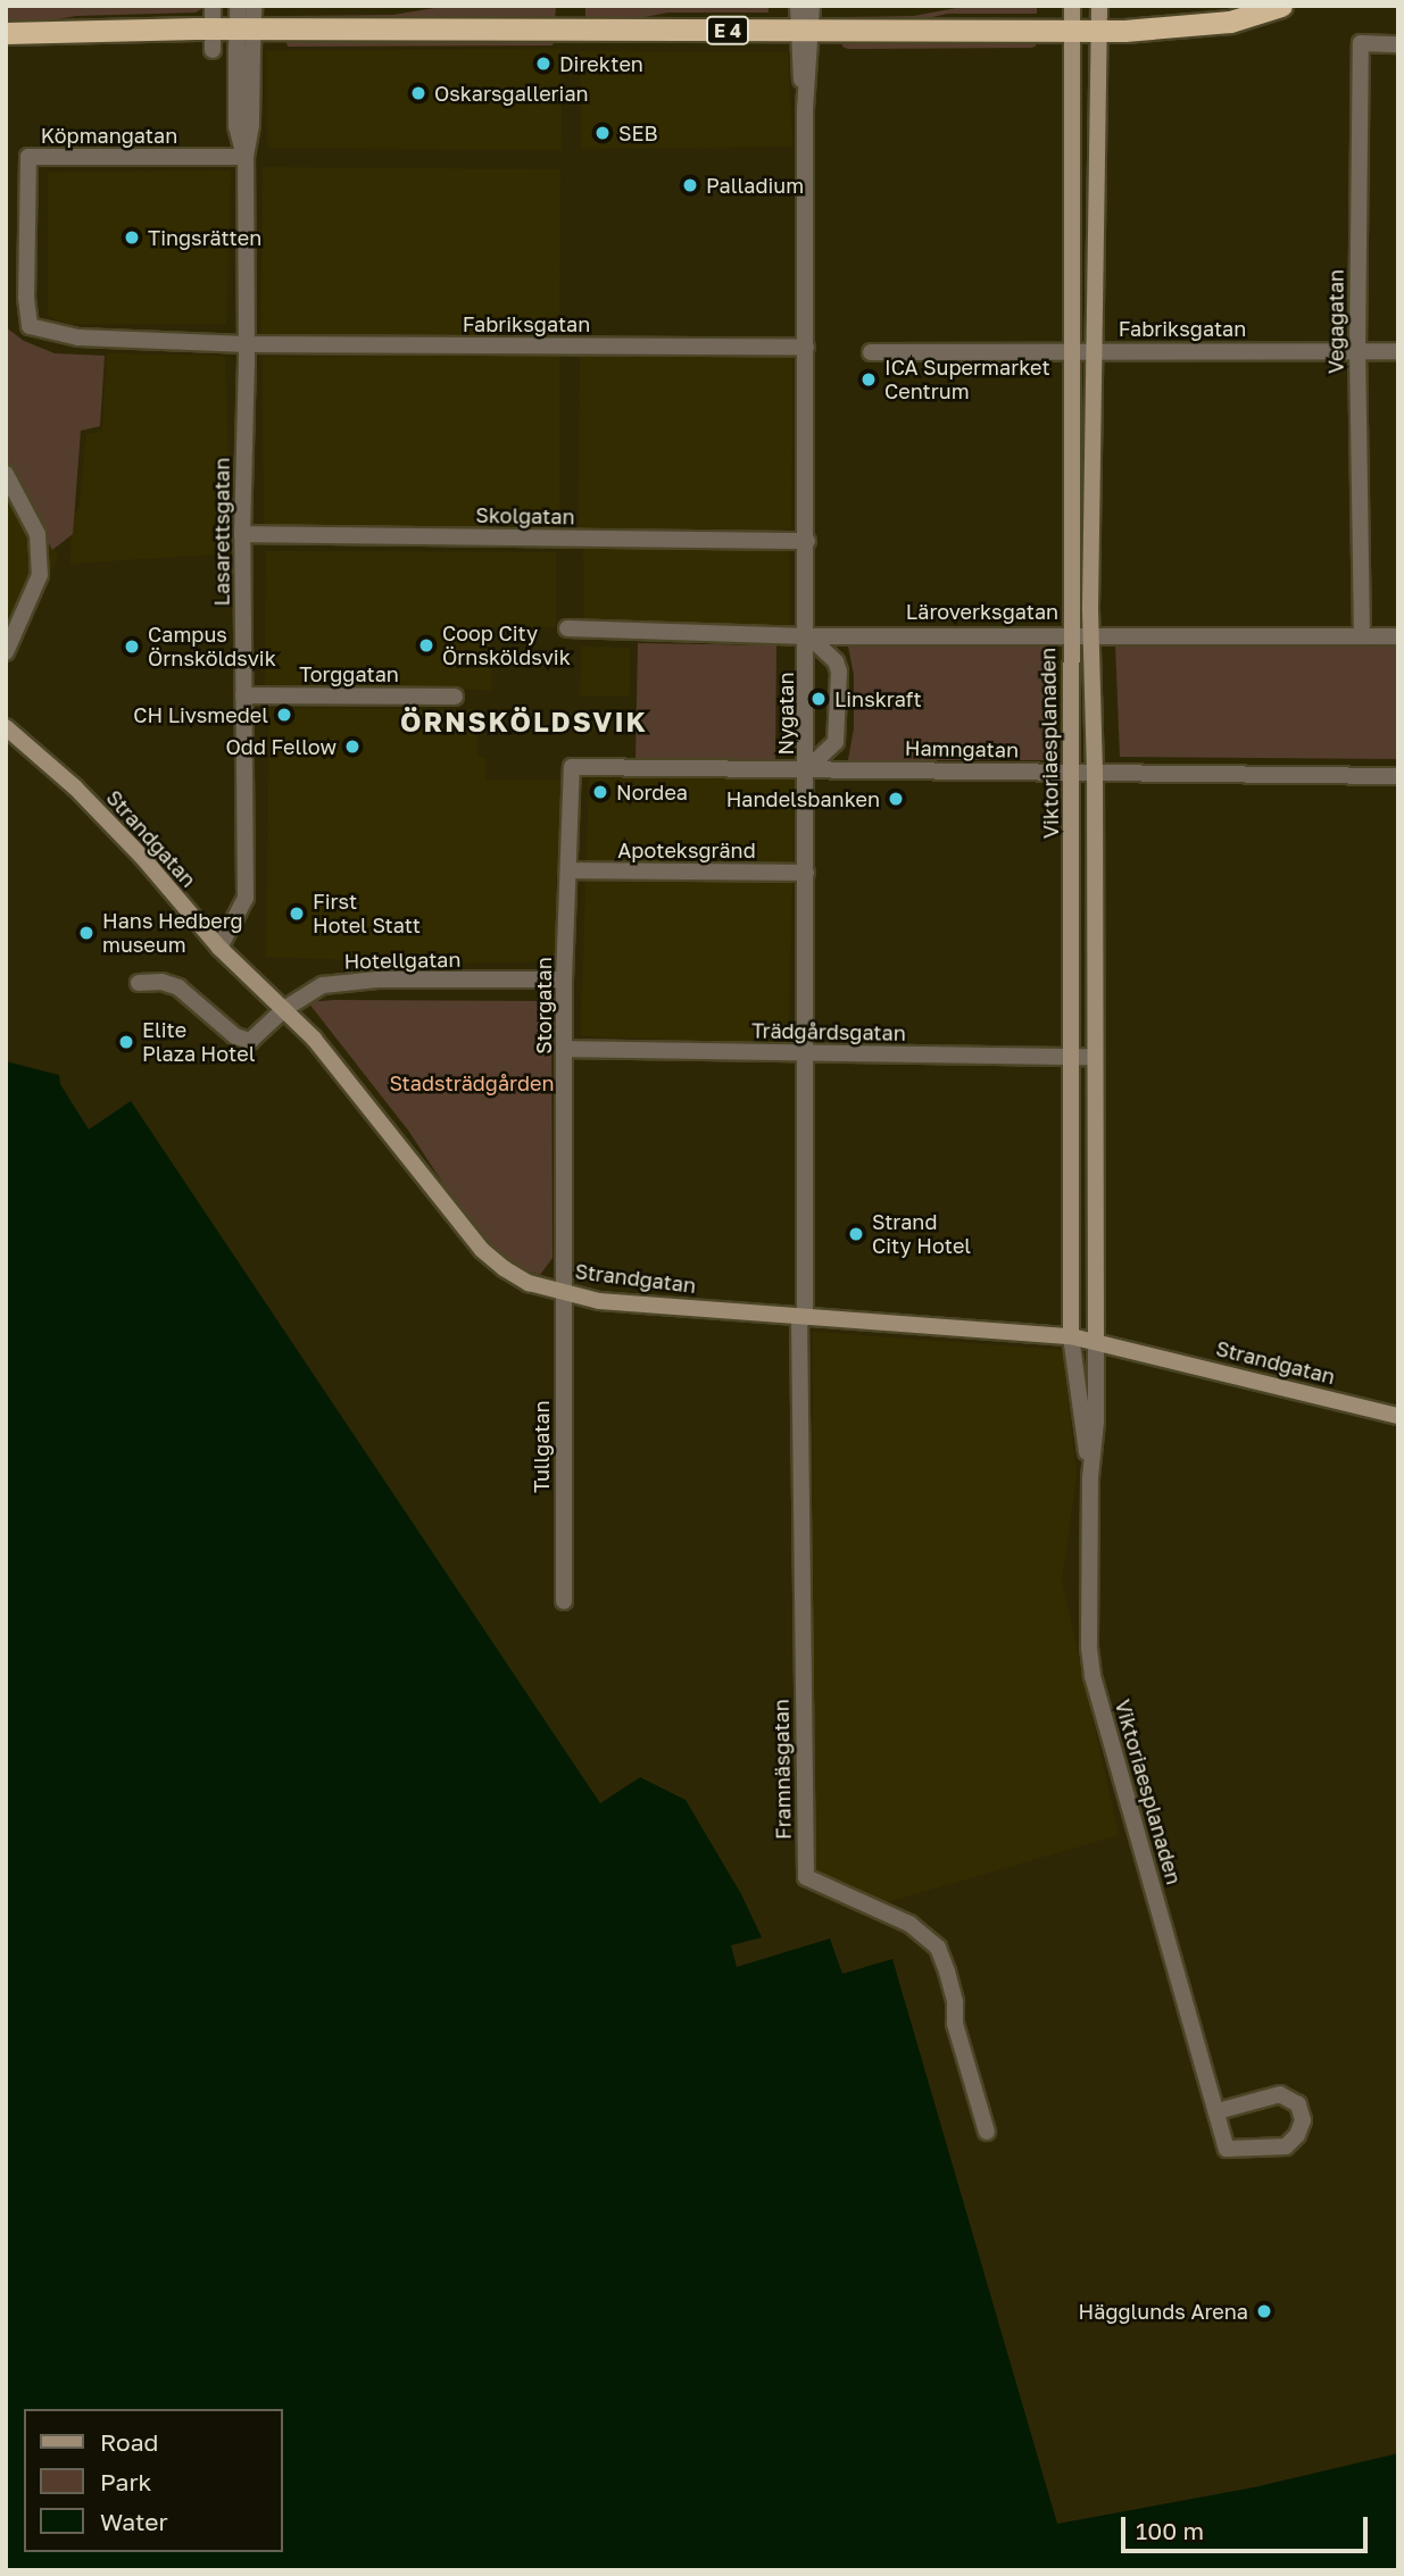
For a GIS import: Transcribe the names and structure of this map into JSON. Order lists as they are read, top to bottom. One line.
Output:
{"streets":{"highway":["E 4"],"main road":["Viktoriaesplanaden","Strandgatan"],"street":["Köpmangatan","Vegagatan","Fabriksgatan","Skolgatan","Lasarettsgatan","Läroverksgatan","Torggatan","Nygatan","Hamngatan","Apoteksgränd","Hotellgatan","Storgatan","Trädgårdsgatan","Tullgatan","Framnäsgatan"]},"crossings":[["E 4","Lasarettsgatan"],["E 4","Nygatan"],["E 4","Viktoriaesplanaden"],["Köpmangatan","Fabriksgatan"],["Köpmangatan","Lasarettsgatan"],["Vegagatan","Fabriksgatan"],["Vegagatan","Läroverksgatan"],["Fabriksgatan","Lasarettsgatan"],["Fabriksgatan","Nygatan"],["Fabriksgatan","Viktoriaesplanaden"],["Skolgatan","Lasarettsgatan"],["Skolgatan","Nygatan"],["Lasarettsgatan","Torggatan"],["Lasarettsgatan","Strandgatan"],["Läroverksgatan","Nygatan"],["Läroverksgatan","Viktoriaesplanaden"],["Nygatan","Hamngatan"],["Nygatan","Strandgatan"],["Nygatan","Apoteksgränd"],["Nygatan","Trädgårdsgatan"],["Nygatan","Framnäsgatan"],["Viktoriaesplanaden","Hamngatan"],["Viktoriaesplanaden","Strandgatan"],["Viktoriaesplanaden","Trädgårdsgatan"],["Hamngatan","Storgatan"],["Strandgatan","Hotellgatan"],["Strandgatan","Storgatan"],["Strandgatan","Tullgatan"],["Strandgatan","Framnäsgatan"],["Apoteksgränd","Storgatan"],["Hotellgatan","Storgatan"],["Storgatan","Trädgårdsgatan"],["Storgatan","Tullgatan"]],"districts":["ÖRNSKÖLDSVIK"],"parks":["Stadsträdgården"],"places":["Direkten","Oskarsgallerian","SEB","Palladium","Tingsrätten","ICA Supermarket Centrum","Coop City Örnsköldsvik","Campus Örnsköldsvik","Linskraft","CH Livsmedel","Odd Fellow","Nordea","Handelsbanken","First Hotel Statt","Hans Hedberg museum","Elite Plaza Hotel","Strand City Hotel","Hägglunds Arena"],"legend":["Road","Park","Water"],"scale_bar":"100 m"}
